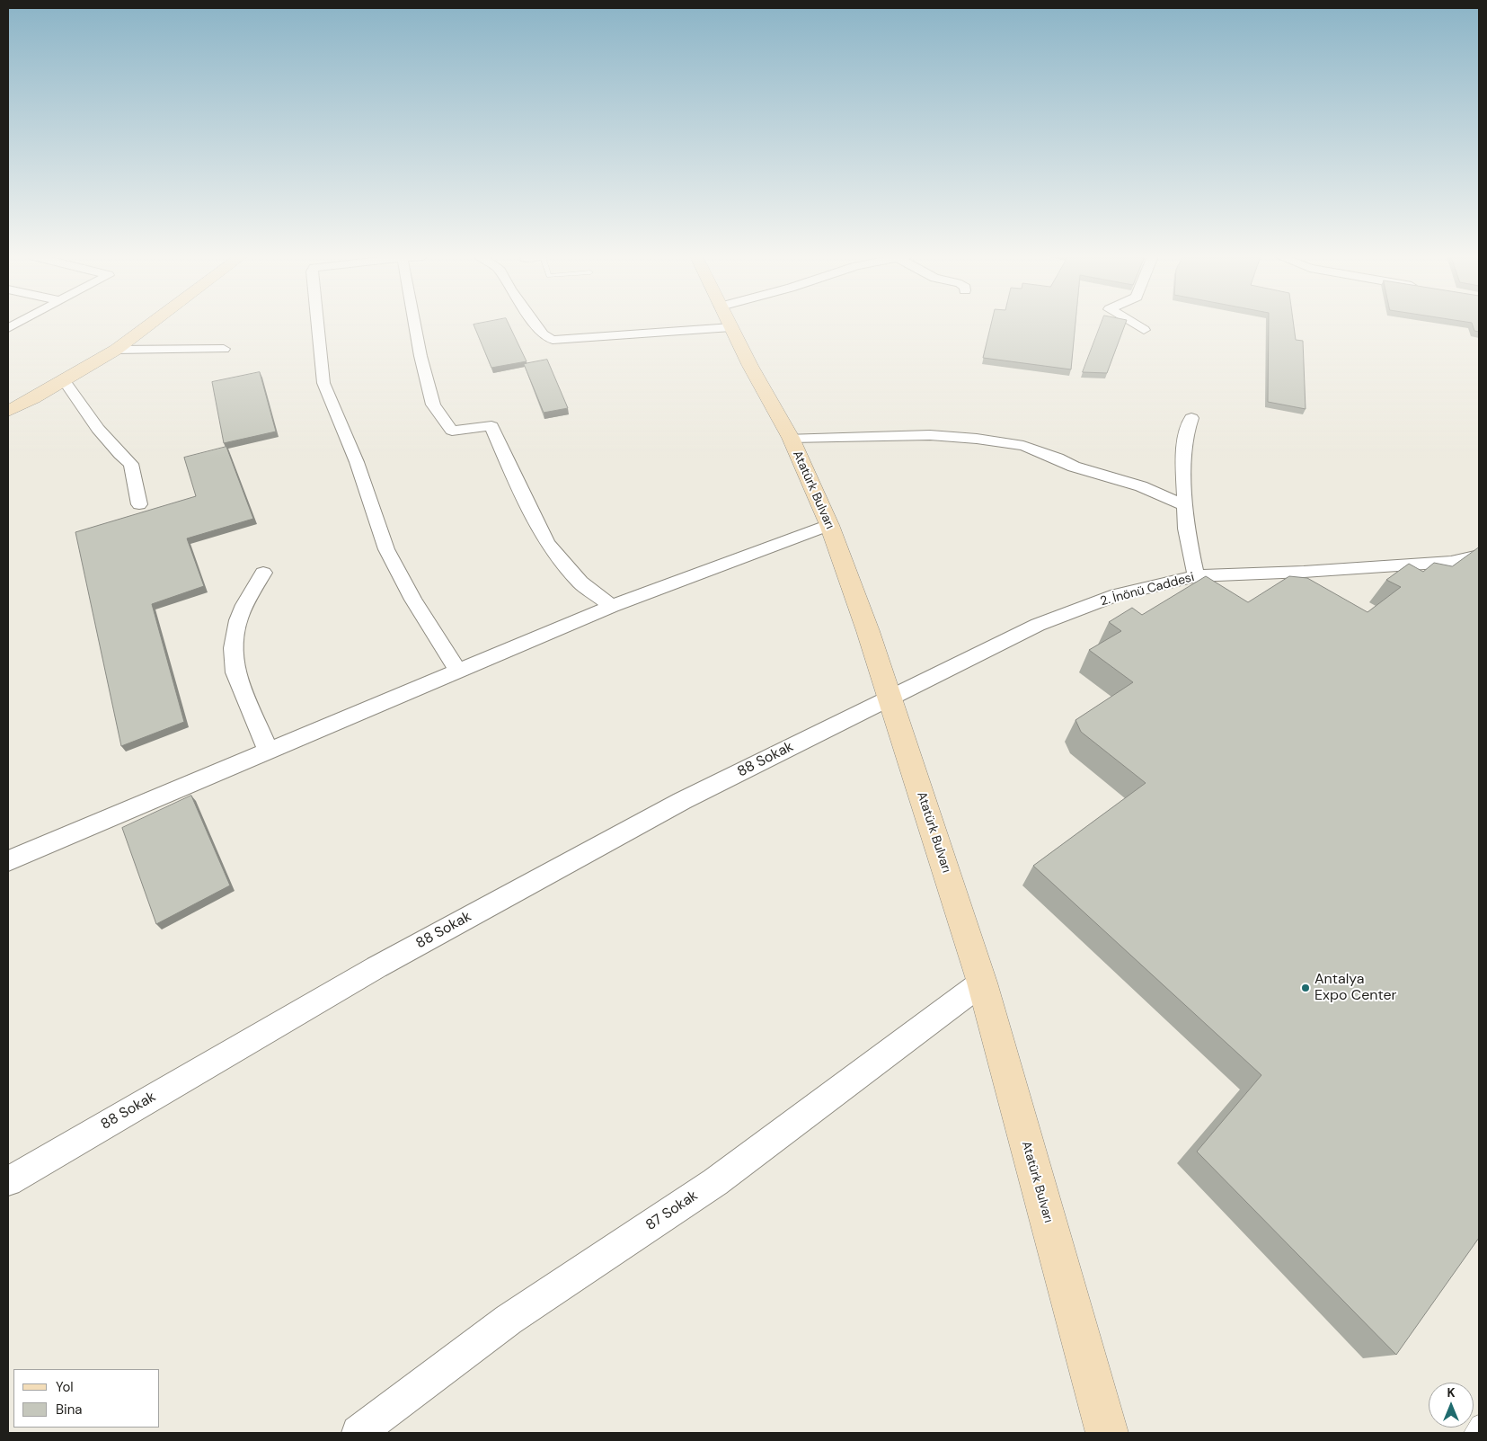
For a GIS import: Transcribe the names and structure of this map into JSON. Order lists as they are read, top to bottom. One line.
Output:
{"streets":{"street":["Atatürk Bulvarı","2. İnönü Caddesi","88 Sokak","87 Sokak"]},"crossings":[["Atatürk Bulvarı","2. İnönü Caddesi"],["Atatürk Bulvarı","88 Sokak"],["Atatürk Bulvarı","87 Sokak"],["2. İnönü Caddesi","88 Sokak"]],"places":["Antalya Expo Center"],"legend":["Yol","Bina"],"north":"top"}
